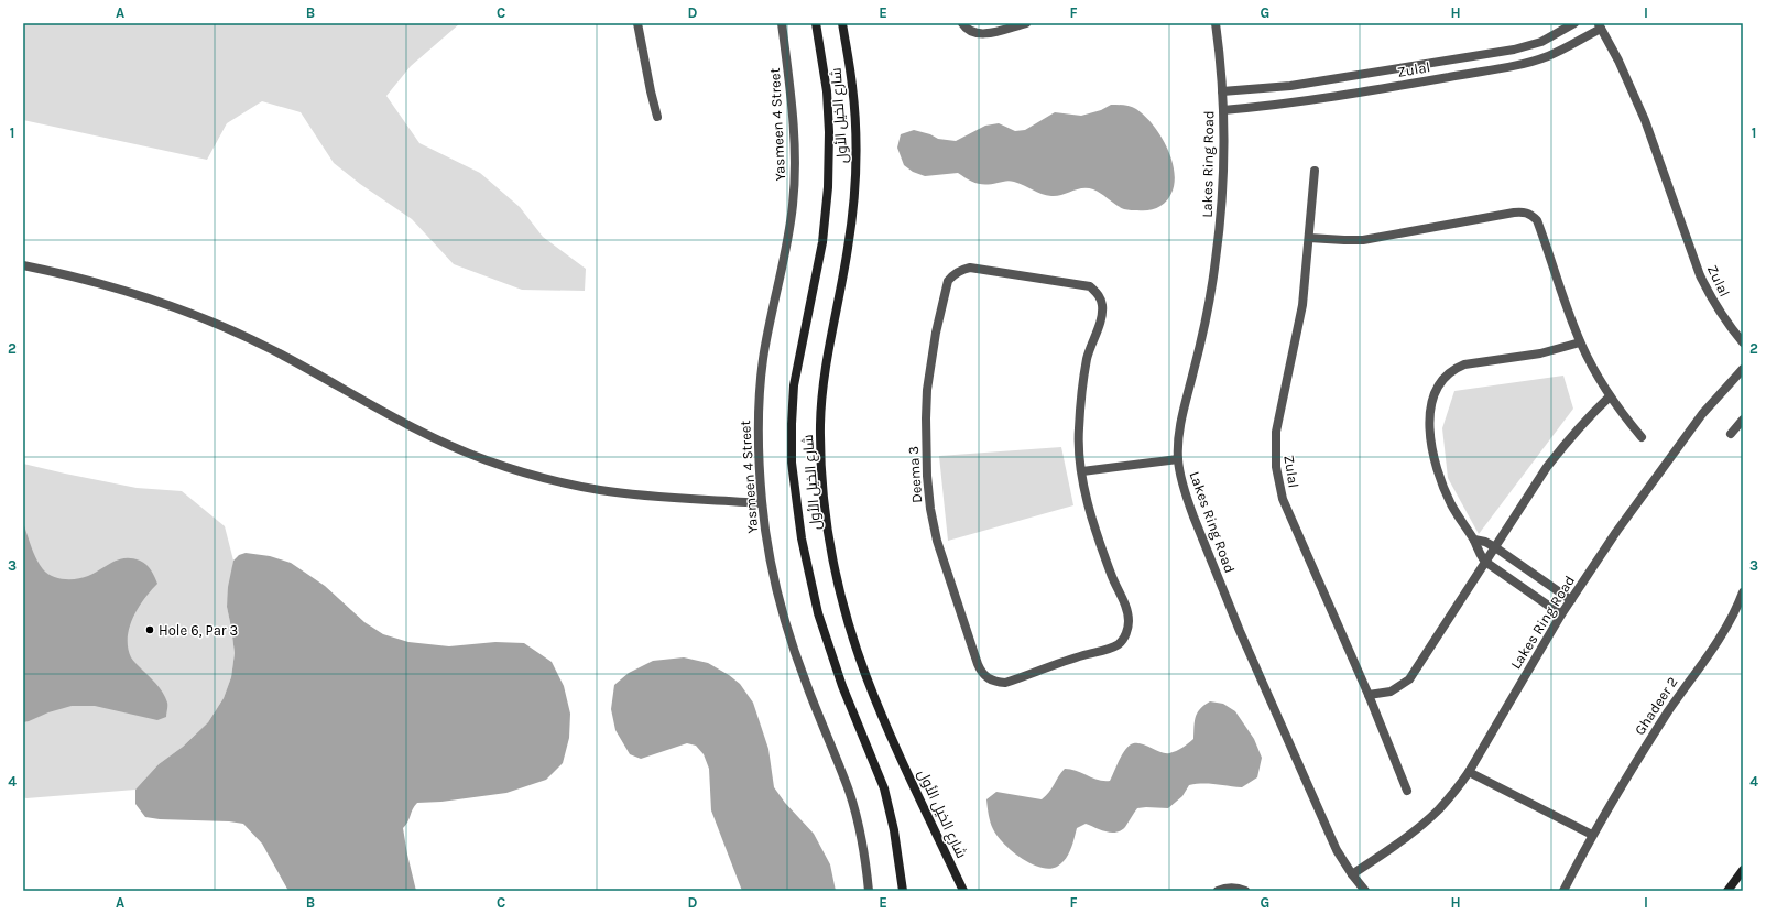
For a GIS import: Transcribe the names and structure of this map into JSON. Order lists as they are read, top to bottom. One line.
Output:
{"streets":{"main road":["شارع الخيل الأول"],"street":["Zulal","Yasmeen 4 Street","Lakes Ring Road","Deema 3","Ghadeer 2"]},"crossings":[["Zulal","Lakes Ring Road"]],"places":["Hole 6, Par 3"],"grid":{"columns":["A","B","C","D","E","F","G","H","I"],"rows":["1","2","3","4"]}}
